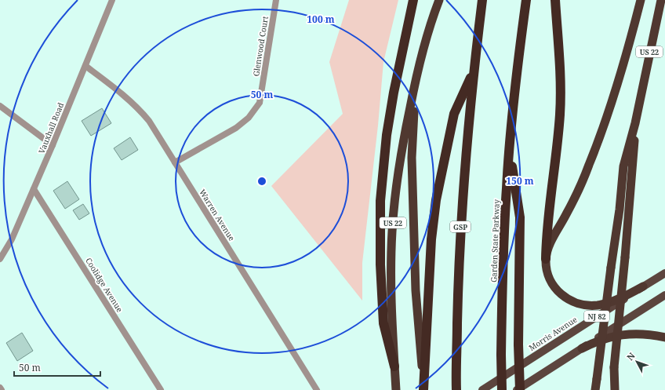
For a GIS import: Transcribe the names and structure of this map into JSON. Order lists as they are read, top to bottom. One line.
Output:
{"streets":{"highway":["US 22","GSP","Garden State Parkway"],"main road":["NJ 82","Morris Avenue"],"street":["Glenwood Court","Vauxhall Road","Warren Avenue","Coolidge Avenue"]},"crossings":[["Glenwood Court","Warren Avenue"],["Vauxhall Road","Warren Avenue"],["Vauxhall Road","Coolidge Avenue"]],"scale_bar":"50 m","north":"top left","rings":["100 m","50 m","150 m"]}
